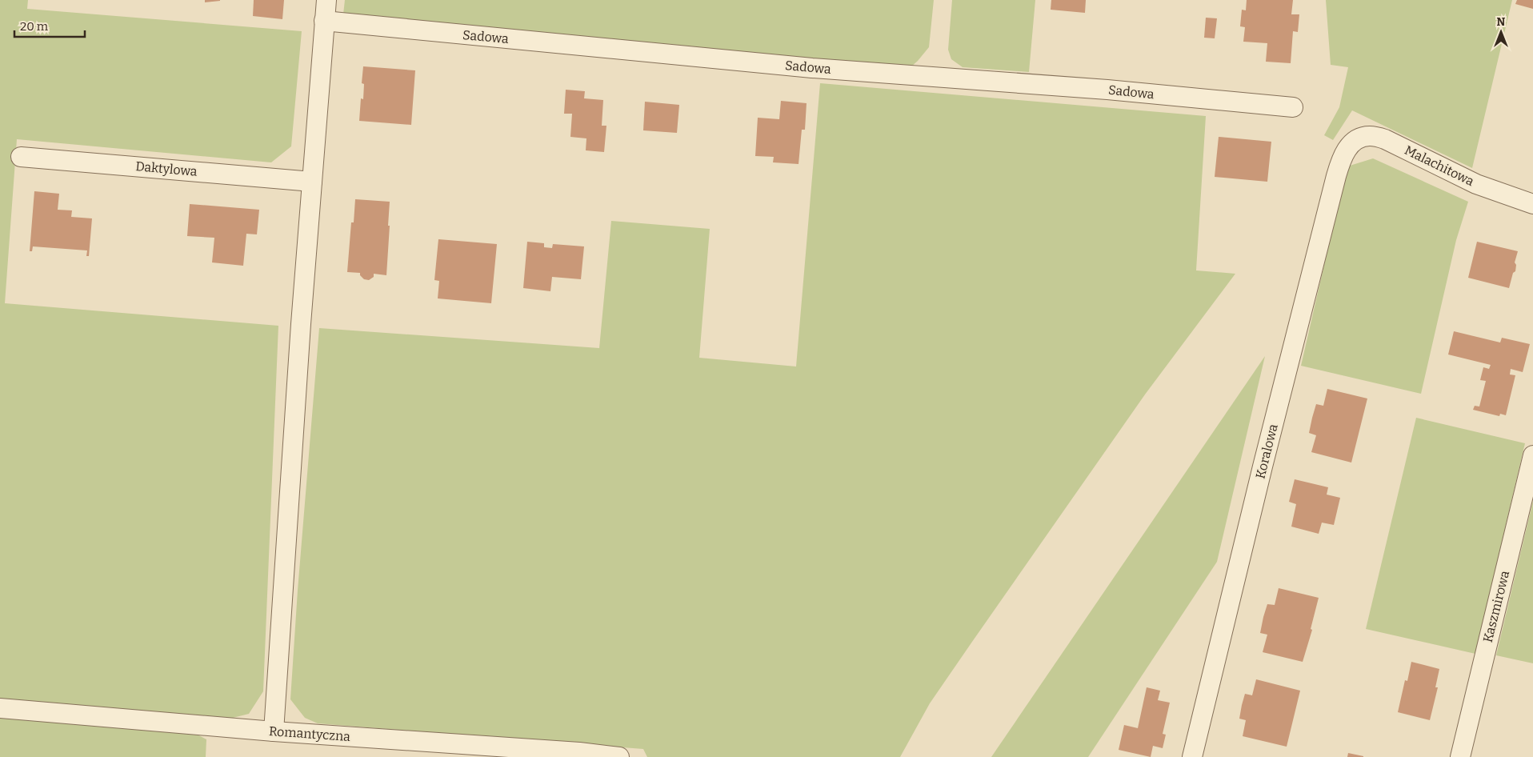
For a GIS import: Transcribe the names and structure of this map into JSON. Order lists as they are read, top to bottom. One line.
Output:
{"streets":{"street":["Sadowa","Malachitowa","Daktylowa","Koralowa","Kaszmirowa","Romantyczna"]},"crossings":[["Malachitowa","Koralowa"]],"scale_bar":"20 m","north":"top"}
